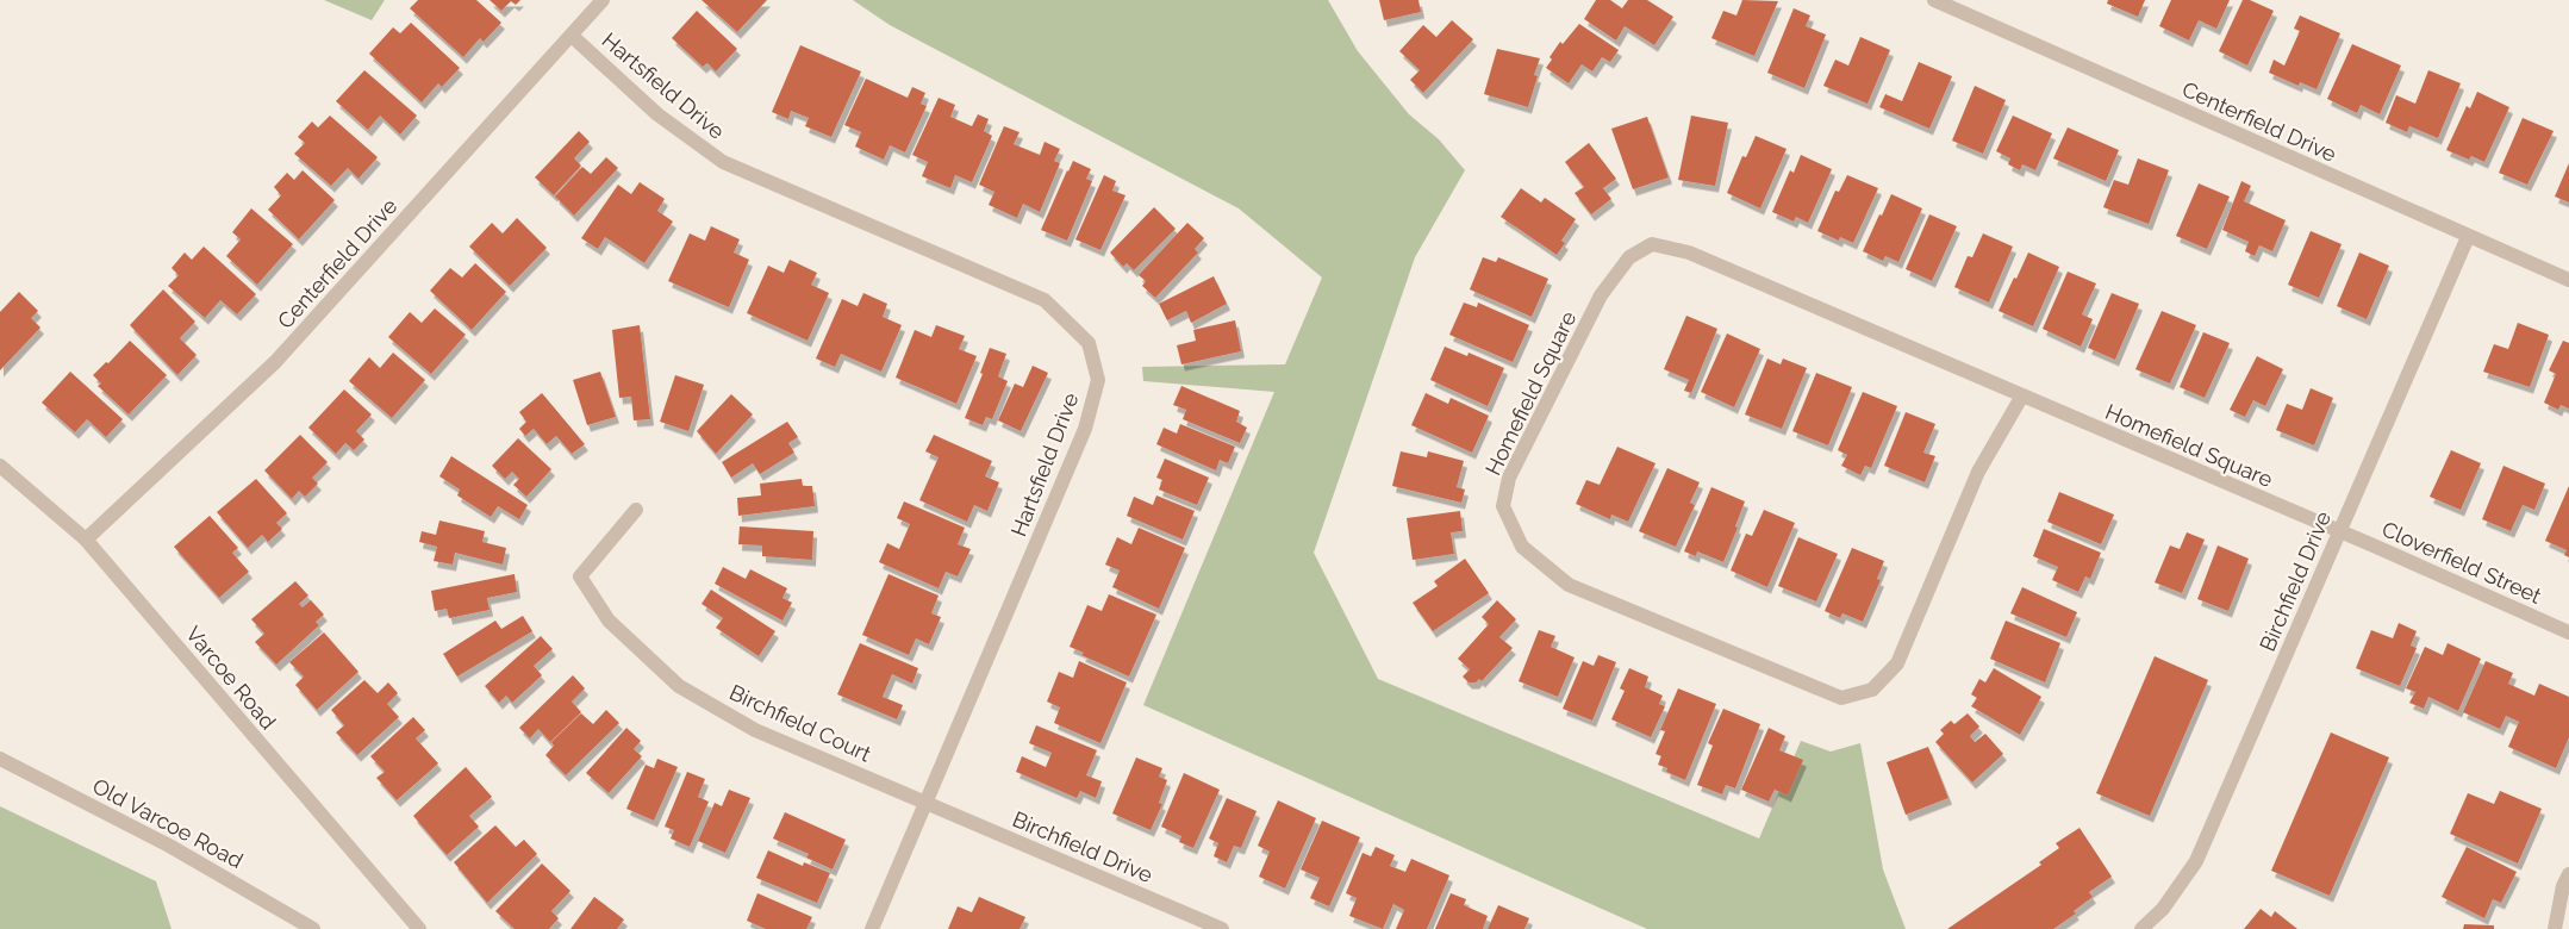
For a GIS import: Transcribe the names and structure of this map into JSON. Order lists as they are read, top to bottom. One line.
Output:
{"streets":{"street":["Hartsfield Drive","Centerfield Drive","Homefield Square","Cloverfield Street","Birchfield Drive","Varcoe Road","Birchfield Court","Old Varcoe Road"]},"crossings":[["Hartsfield Drive","Centerfield Drive"],["Hartsfield Drive","Birchfield Drive"],["Hartsfield Drive","Birchfield Court"],["Centerfield Drive","Birchfield Drive"],["Centerfield Drive","Varcoe Road"],["Homefield Square","Cloverfield Street"],["Homefield Square","Birchfield Drive"],["Cloverfield Street","Birchfield Drive"],["Birchfield Drive","Birchfield Court"]]}
